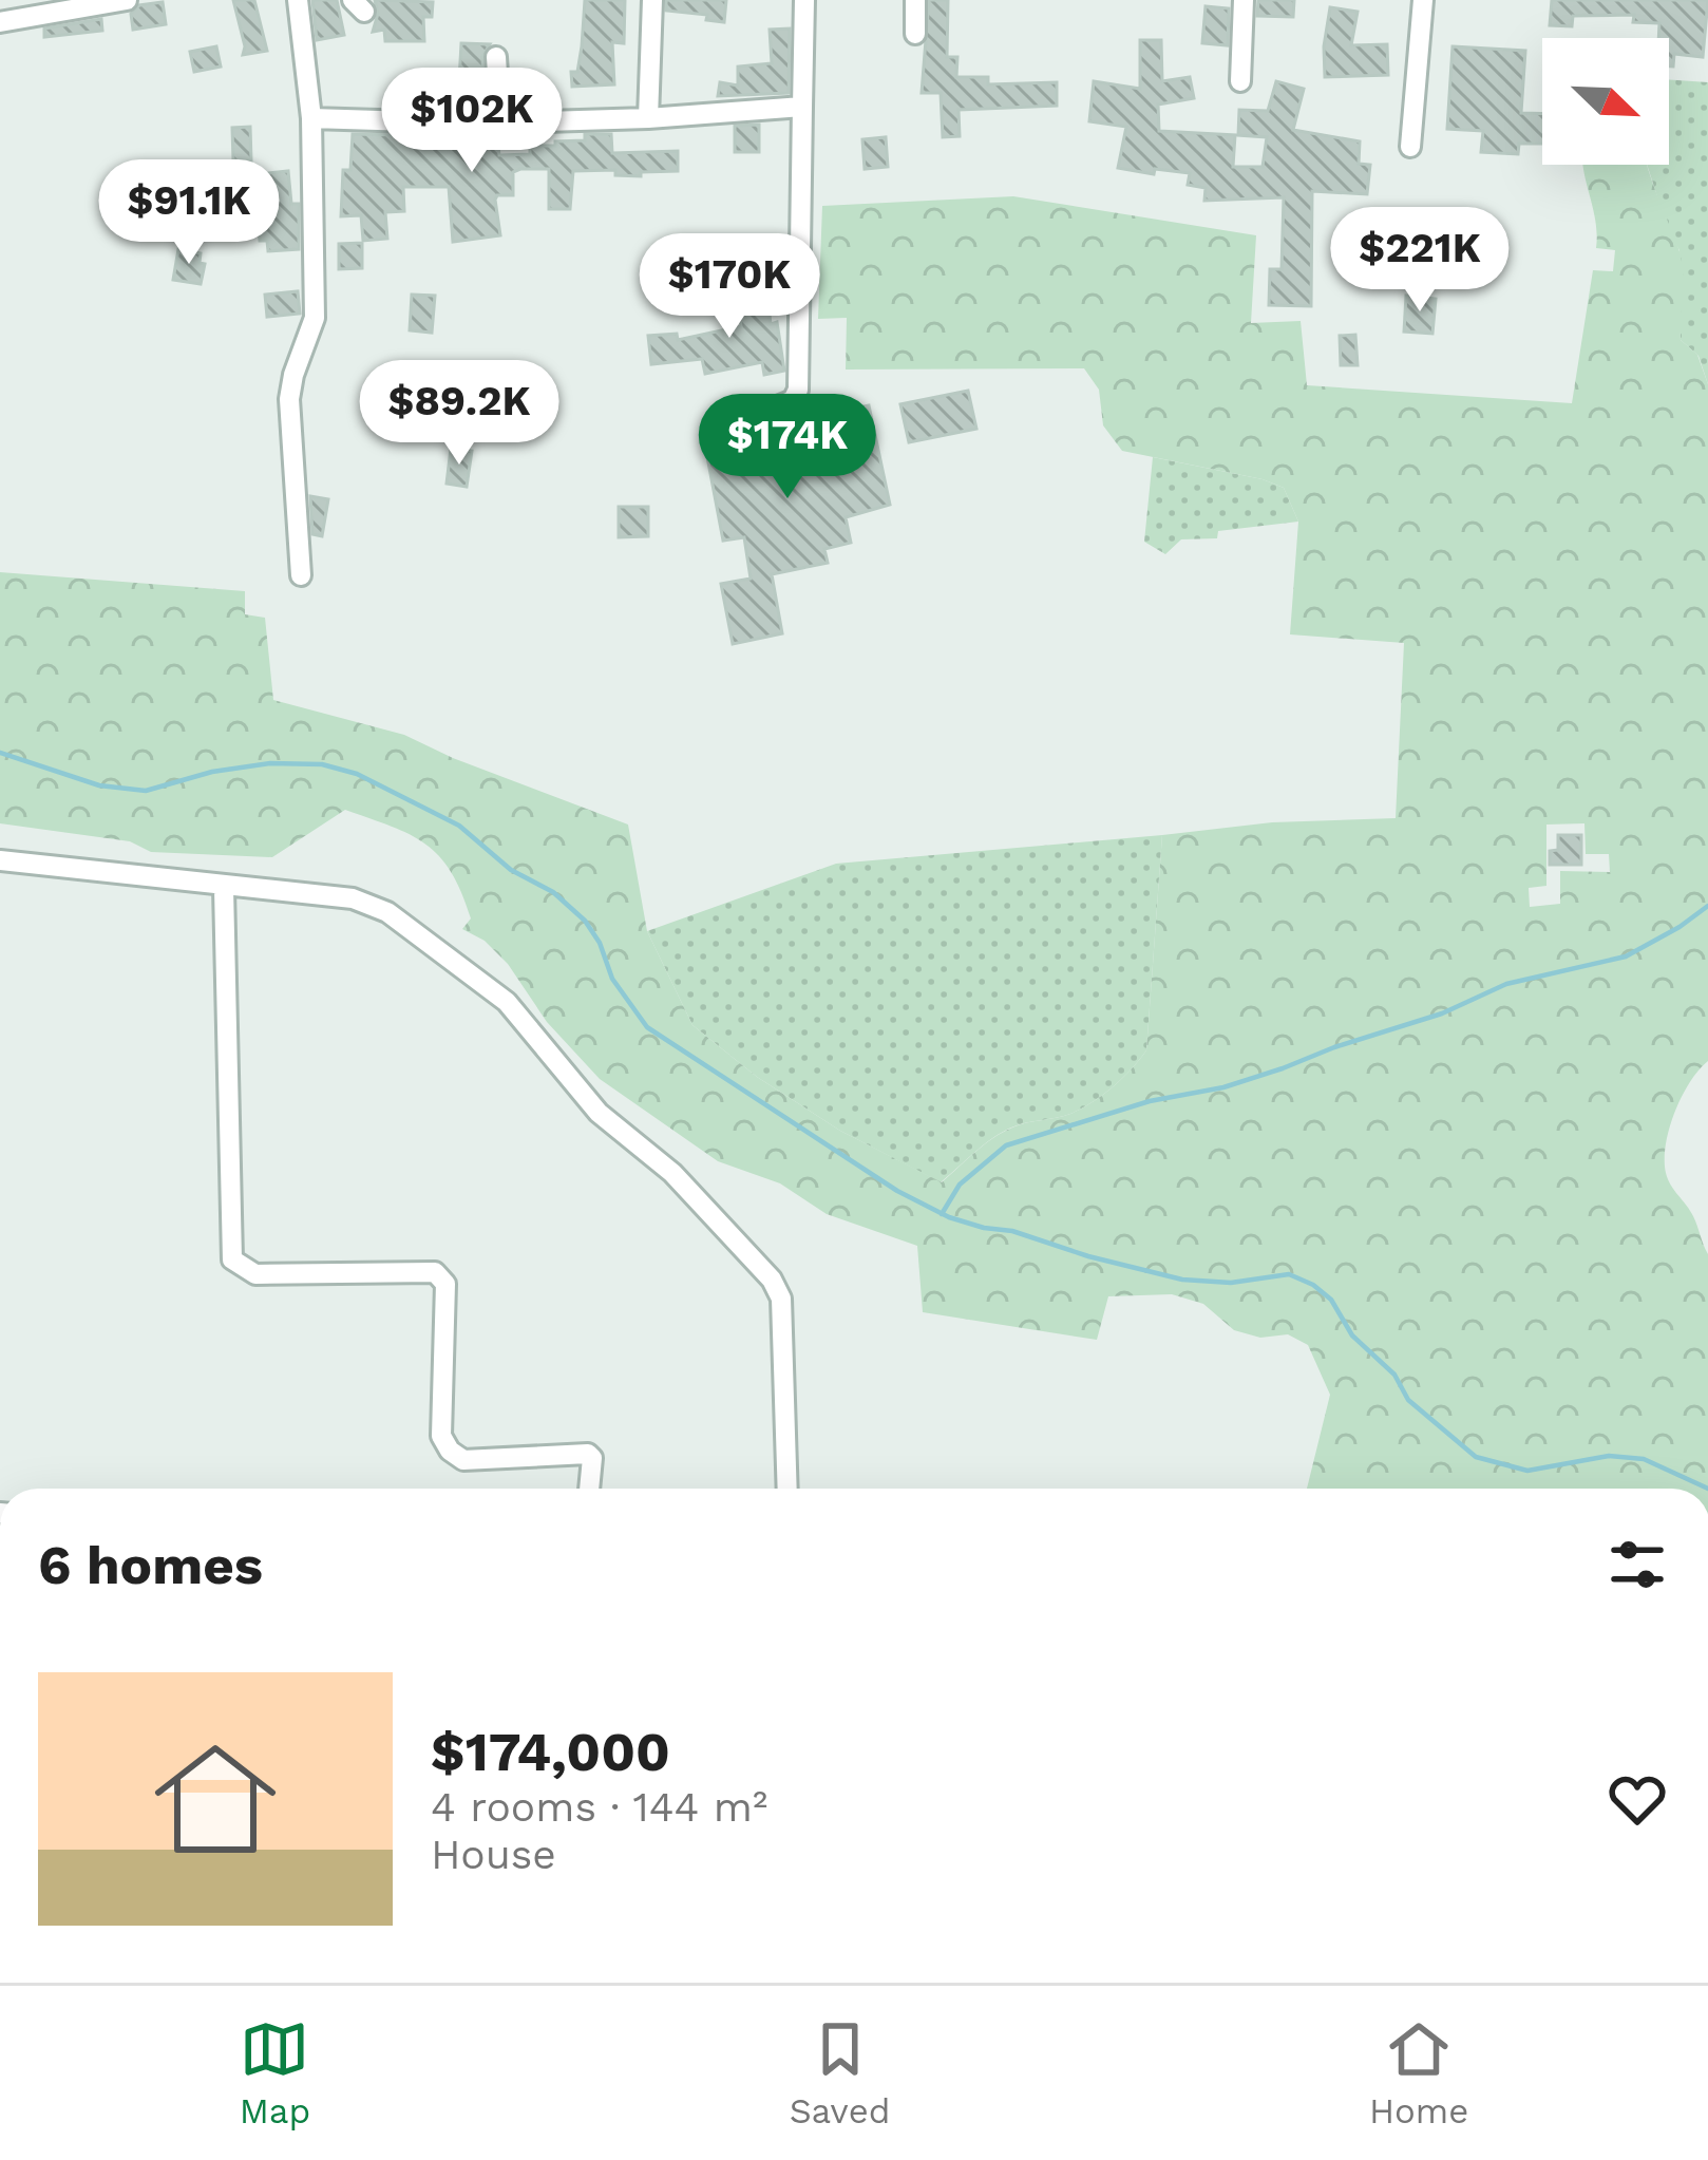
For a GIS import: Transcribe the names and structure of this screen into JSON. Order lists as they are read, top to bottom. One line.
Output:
{"north":"bottom right","page":{"price":["$102K","$91.1K","$221K","$170K","$89.2K","$174K"],"heading":"6 homes","list":[{"name":"$174,000","note":"4 rooms · 144 m² · House"}],"tabs":["Map","Saved","Home"]}}
